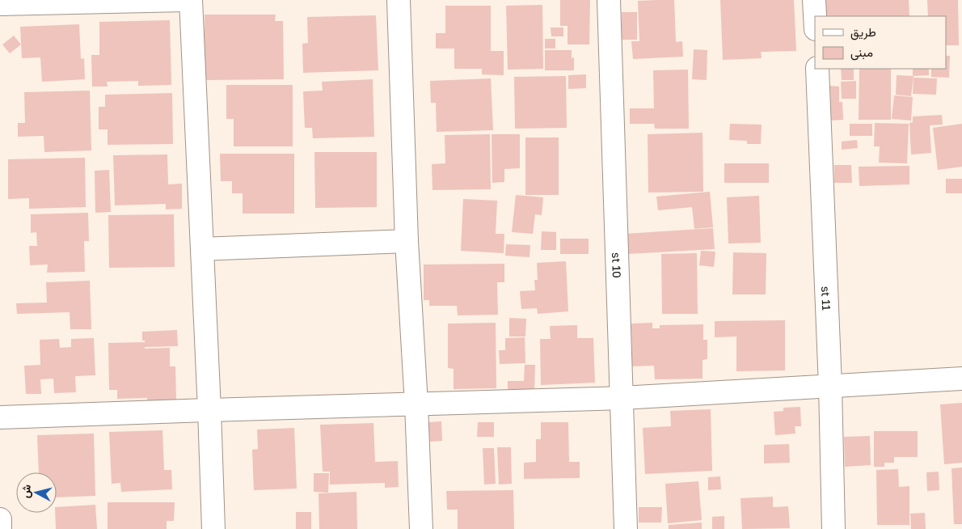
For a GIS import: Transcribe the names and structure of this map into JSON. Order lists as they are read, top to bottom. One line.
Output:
{"streets":{"street":["st 10","st 11"]},"legend":["طريق","مبنى"],"north":"left"}
